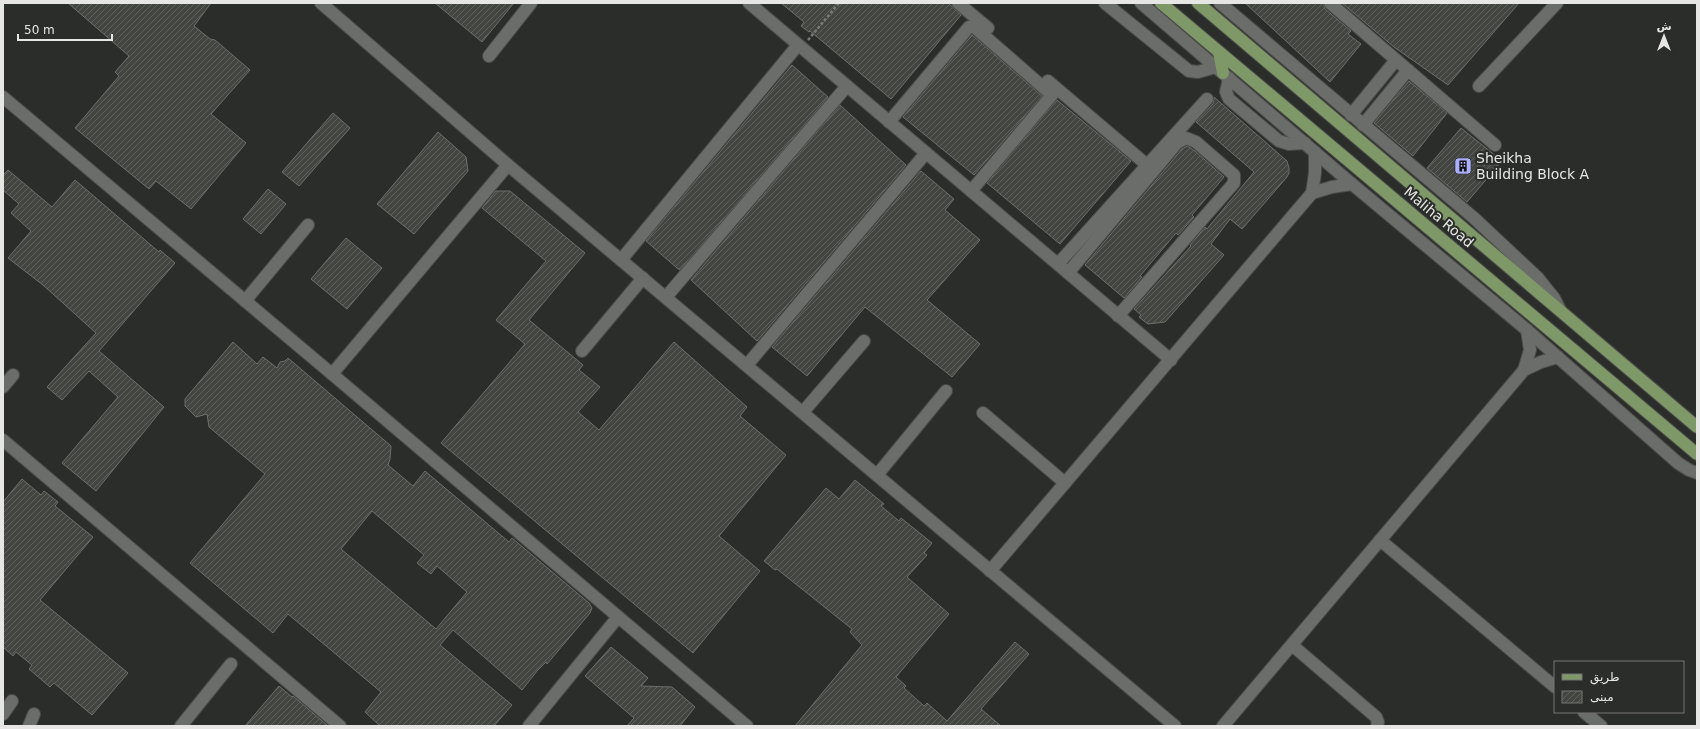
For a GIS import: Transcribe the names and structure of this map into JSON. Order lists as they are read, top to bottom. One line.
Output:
{"streets":{"main road":["Maliha Road"]},"places":{"building":["Sheikha Building Block A"]},"legend":["طريق","مبنى"],"scale_bar":"50 m","north":"top"}
